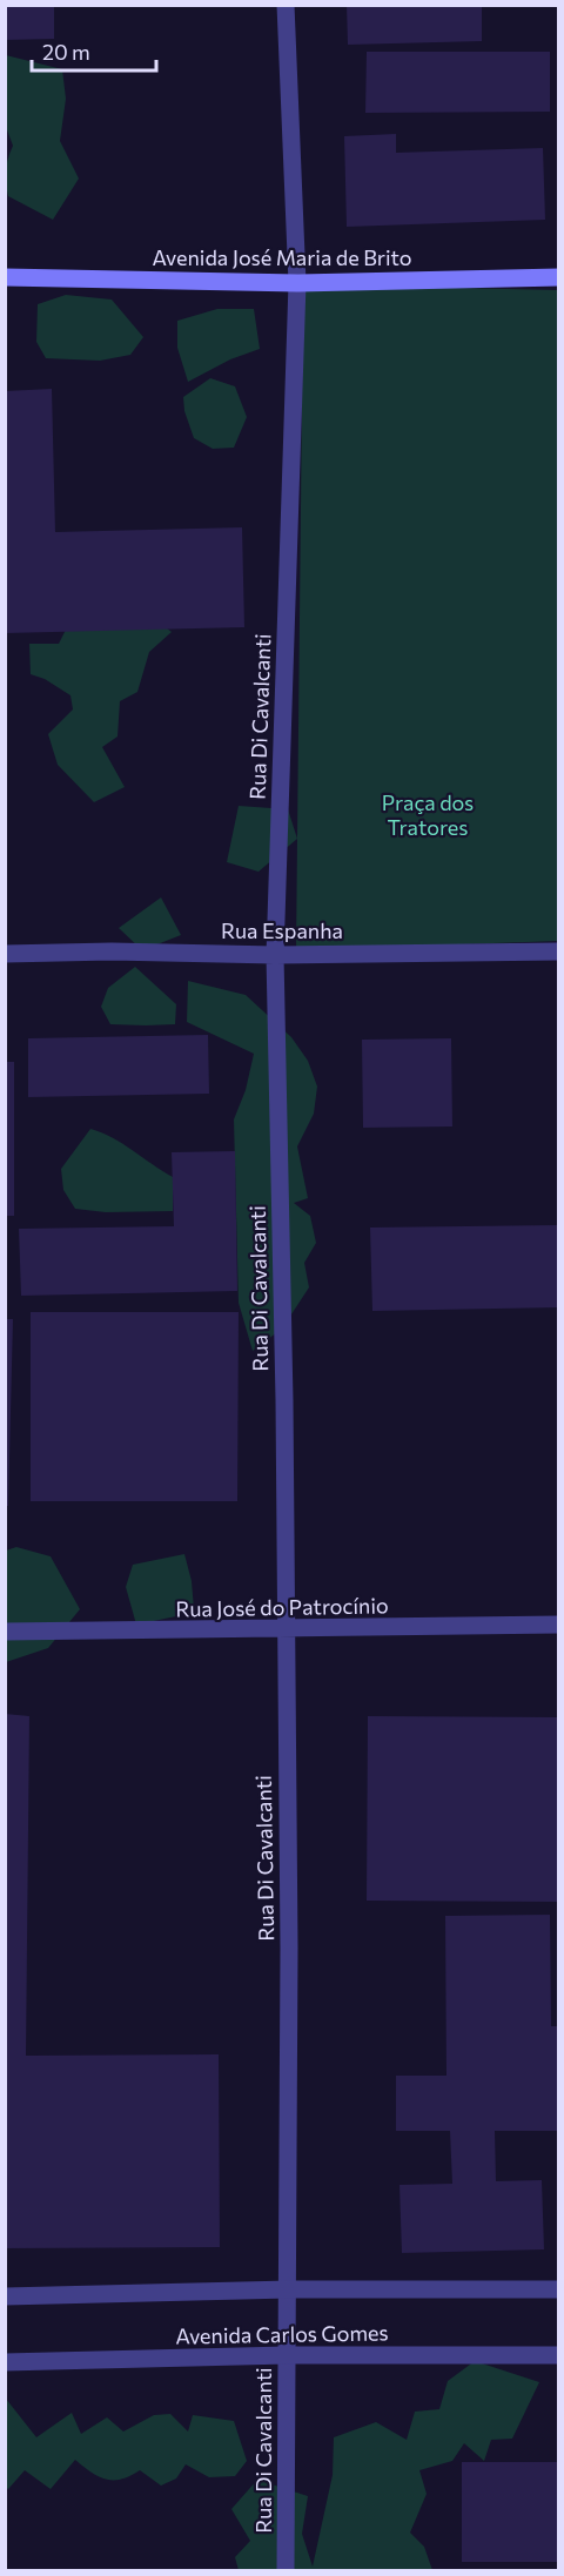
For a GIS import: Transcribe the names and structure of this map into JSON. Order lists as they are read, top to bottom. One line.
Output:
{"streets":{"main road":["Avenida José Maria de Brito"],"street":["Rua Di Cavalcanti","Rua Espanha","Rua José do Patrocínio","Avenida Carlos Gomes"]},"crossings":[["Avenida José Maria de Brito","Rua Di Cavalcanti"],["Rua Di Cavalcanti","Rua Espanha"],["Rua Di Cavalcanti","Rua José do Patrocínio"],["Rua Di Cavalcanti","Avenida Carlos Gomes"]],"parks":["Praça dos Tratores"],"scale_bar":"20 m"}
